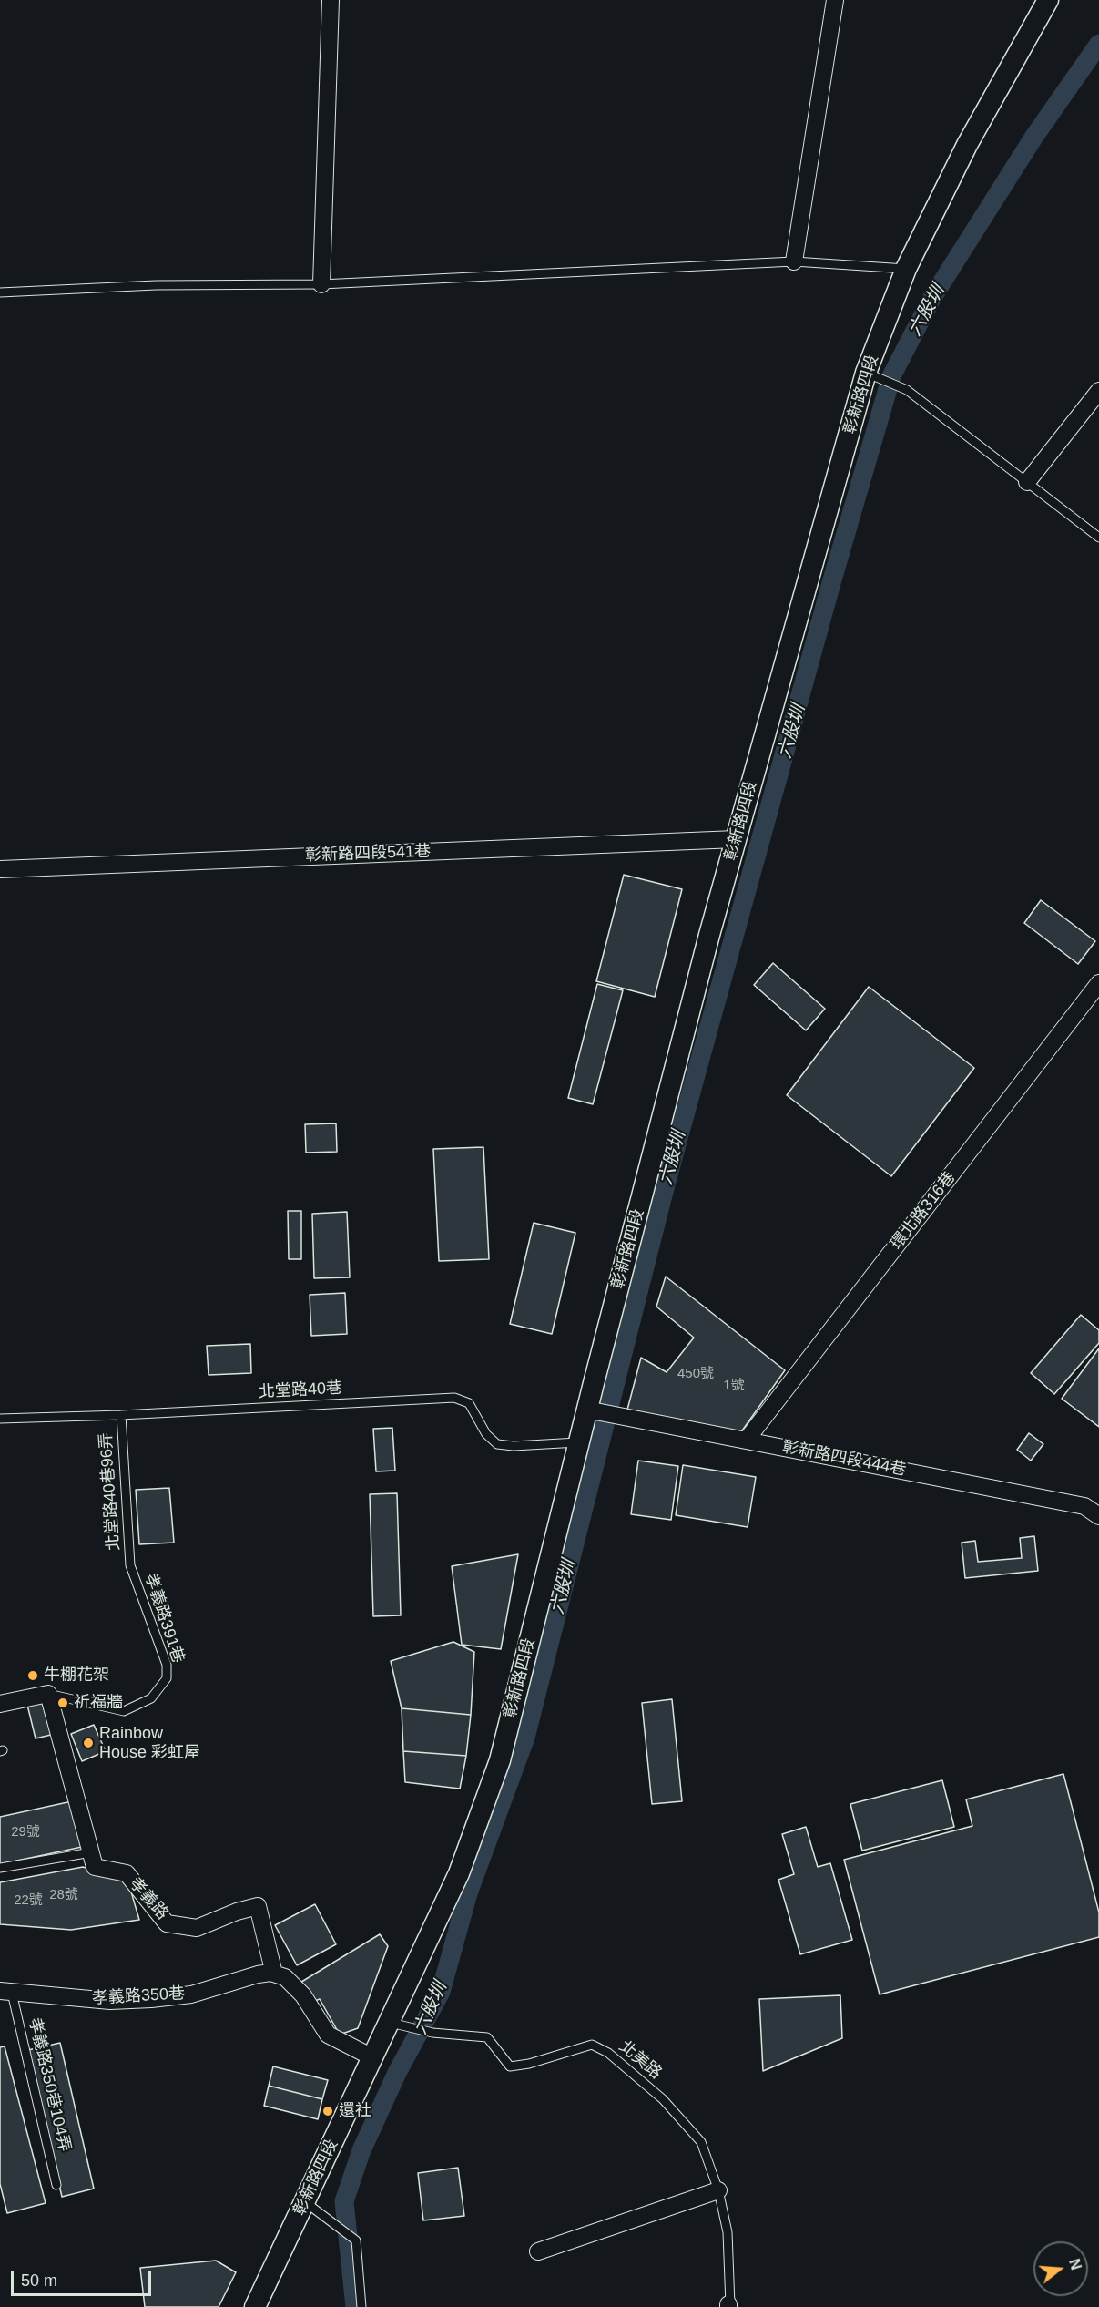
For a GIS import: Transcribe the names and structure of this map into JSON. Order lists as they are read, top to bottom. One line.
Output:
{"streets":{"street":["彰新路四段","彰新路四段541巷","環北路316巷","彰新路四段444巷","孝義路","孝義路350巷"],"lane":["北堂路40巷","北堂路40巷96弄","孝義路391巷","北美路","孝義路350巷104弄"]},"crossings":[["彰新路四段","彰新路四段541巷"],["彰新路四段","北堂路40巷"],["彰新路四段","彰新路四段444巷"],["彰新路四段","北美路"],["環北路316巷","彰新路四段444巷"],["北堂路40巷","北堂路40巷96弄"],["北堂路40巷96弄","孝義路391巷"],["孝義路391巷","孝義路"],["孝義路","孝義路350巷"],["孝義路350巷","孝義路350巷104弄"]],"water":["六股圳"],"places":["牛棚花架","祈福牆","Rainbow House 彩虹屋","還社"],"house_numbers":["450號","1號","29號","28號","22號"],"scale_bar":"50 m","north":"right"}
